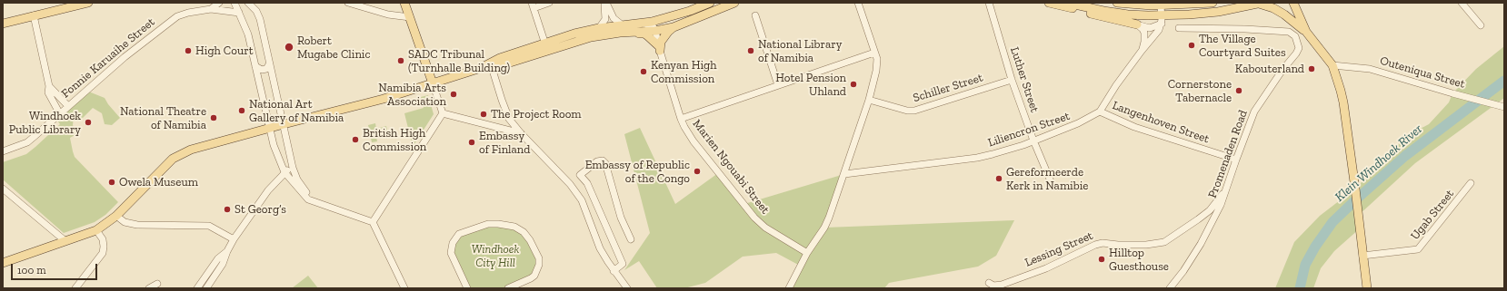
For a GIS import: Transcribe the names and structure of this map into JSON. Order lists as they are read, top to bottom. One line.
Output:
{"streets":{"street":["Fonnie Karuaihe Street","Outeniqua Street","Luther Street","Schiller Street","Langenhoven Street","Liliencron Street","Promenaden Road","Marien Ngouabi Street","Ugab Street","Lessing Street"]},"crossings":[["Luther Street","Schiller Street"],["Luther Street","Liliencron Street"],["Langenhoven Street","Liliencron Street"],["Langenhoven Street","Promenaden Road"],["Promenaden Road","Lessing Street"]],"water":["Klein Windhoek River"],"parks":["Windhoek City Hill"],"places":["The Village Courtyard Suites","Robert Mugabe Clinic","High Court","National Library of Namibia","SADC Tribunal (Turnhalle Building)","Kabouterland","Kenyan High Commission","Hotel Pension Uhland","Cornerstone Tabernacle","Namibia Arts Association","National Art Gallery of Namibia","The Project Room","National Theatre of Namibia","Windhoek Public Library","British High Commission","Embassy of Finland","Embassy of Republic of the Congo","Gereformeerde Kerk in Namibie","Owela Museum","St Georg’s","Hilltop Guesthouse"],"scale_bar":"100 m"}
